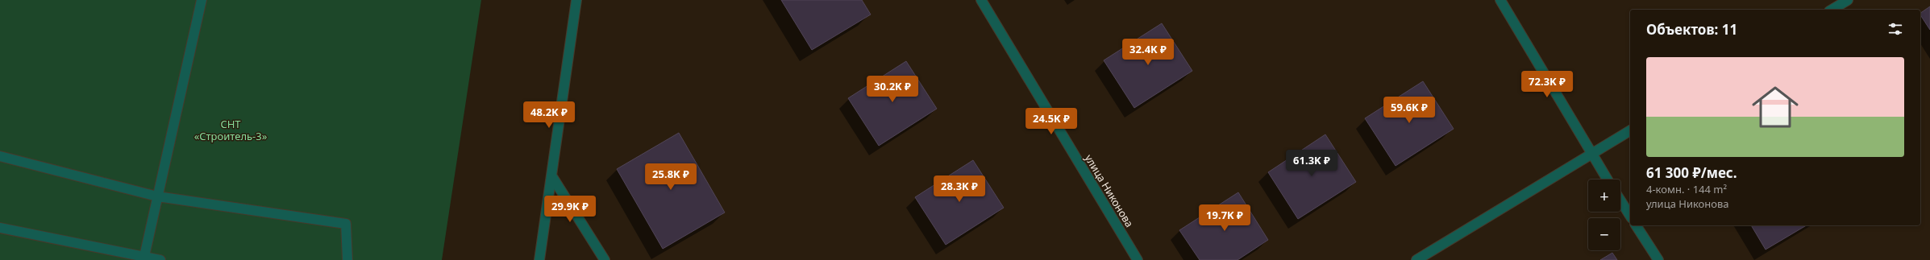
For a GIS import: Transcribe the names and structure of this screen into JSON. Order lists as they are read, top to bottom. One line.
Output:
{"streets":{"street":["улица Никонова"]},"parks":["СНТ «Строитель-3»"],"page":{"heading":"Объектов: 11","price":["32.4K ₽","72.3K ₽","30.2K ₽","59.6K ₽","48.2K ₽","24.5K ₽","61.3K ₽","25.8K ₽","28.3K ₽","29.9K ₽","19.7K ₽"],"list":[{"name":"61 300 ₽/мес.","note":"4-комн. · 144 m² · улица Никонова"}],"map_buttons":["+","−"]}}
